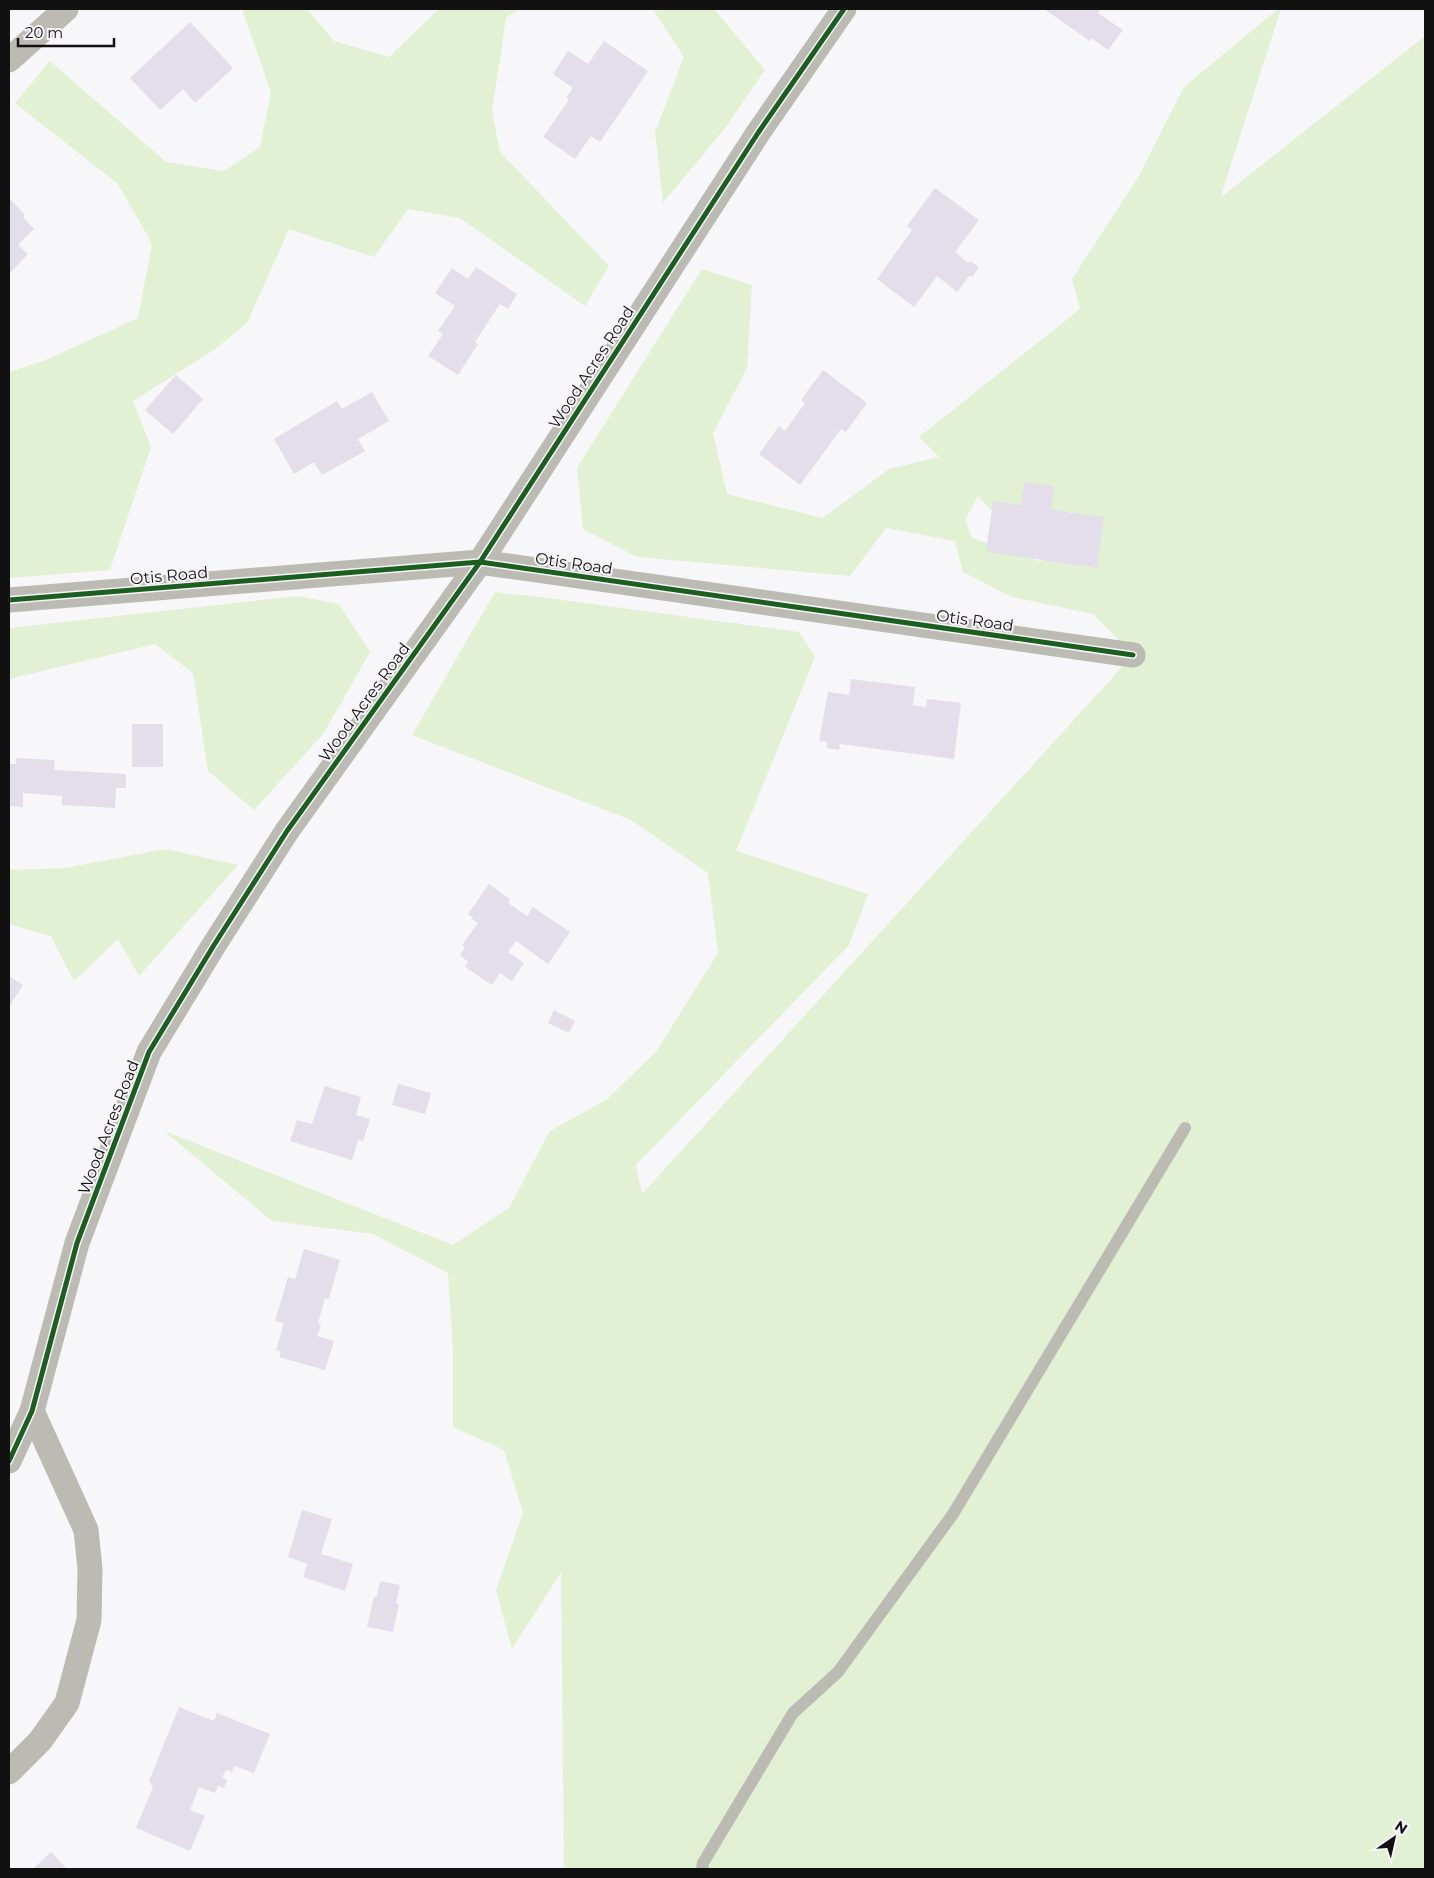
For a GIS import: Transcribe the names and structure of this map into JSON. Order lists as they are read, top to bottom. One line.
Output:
{"streets":{"street":["Wood Acres Road","Otis Road"]},"crossings":[["Wood Acres Road","Otis Road"]],"scale_bar":"20 m","north":"top right"}
